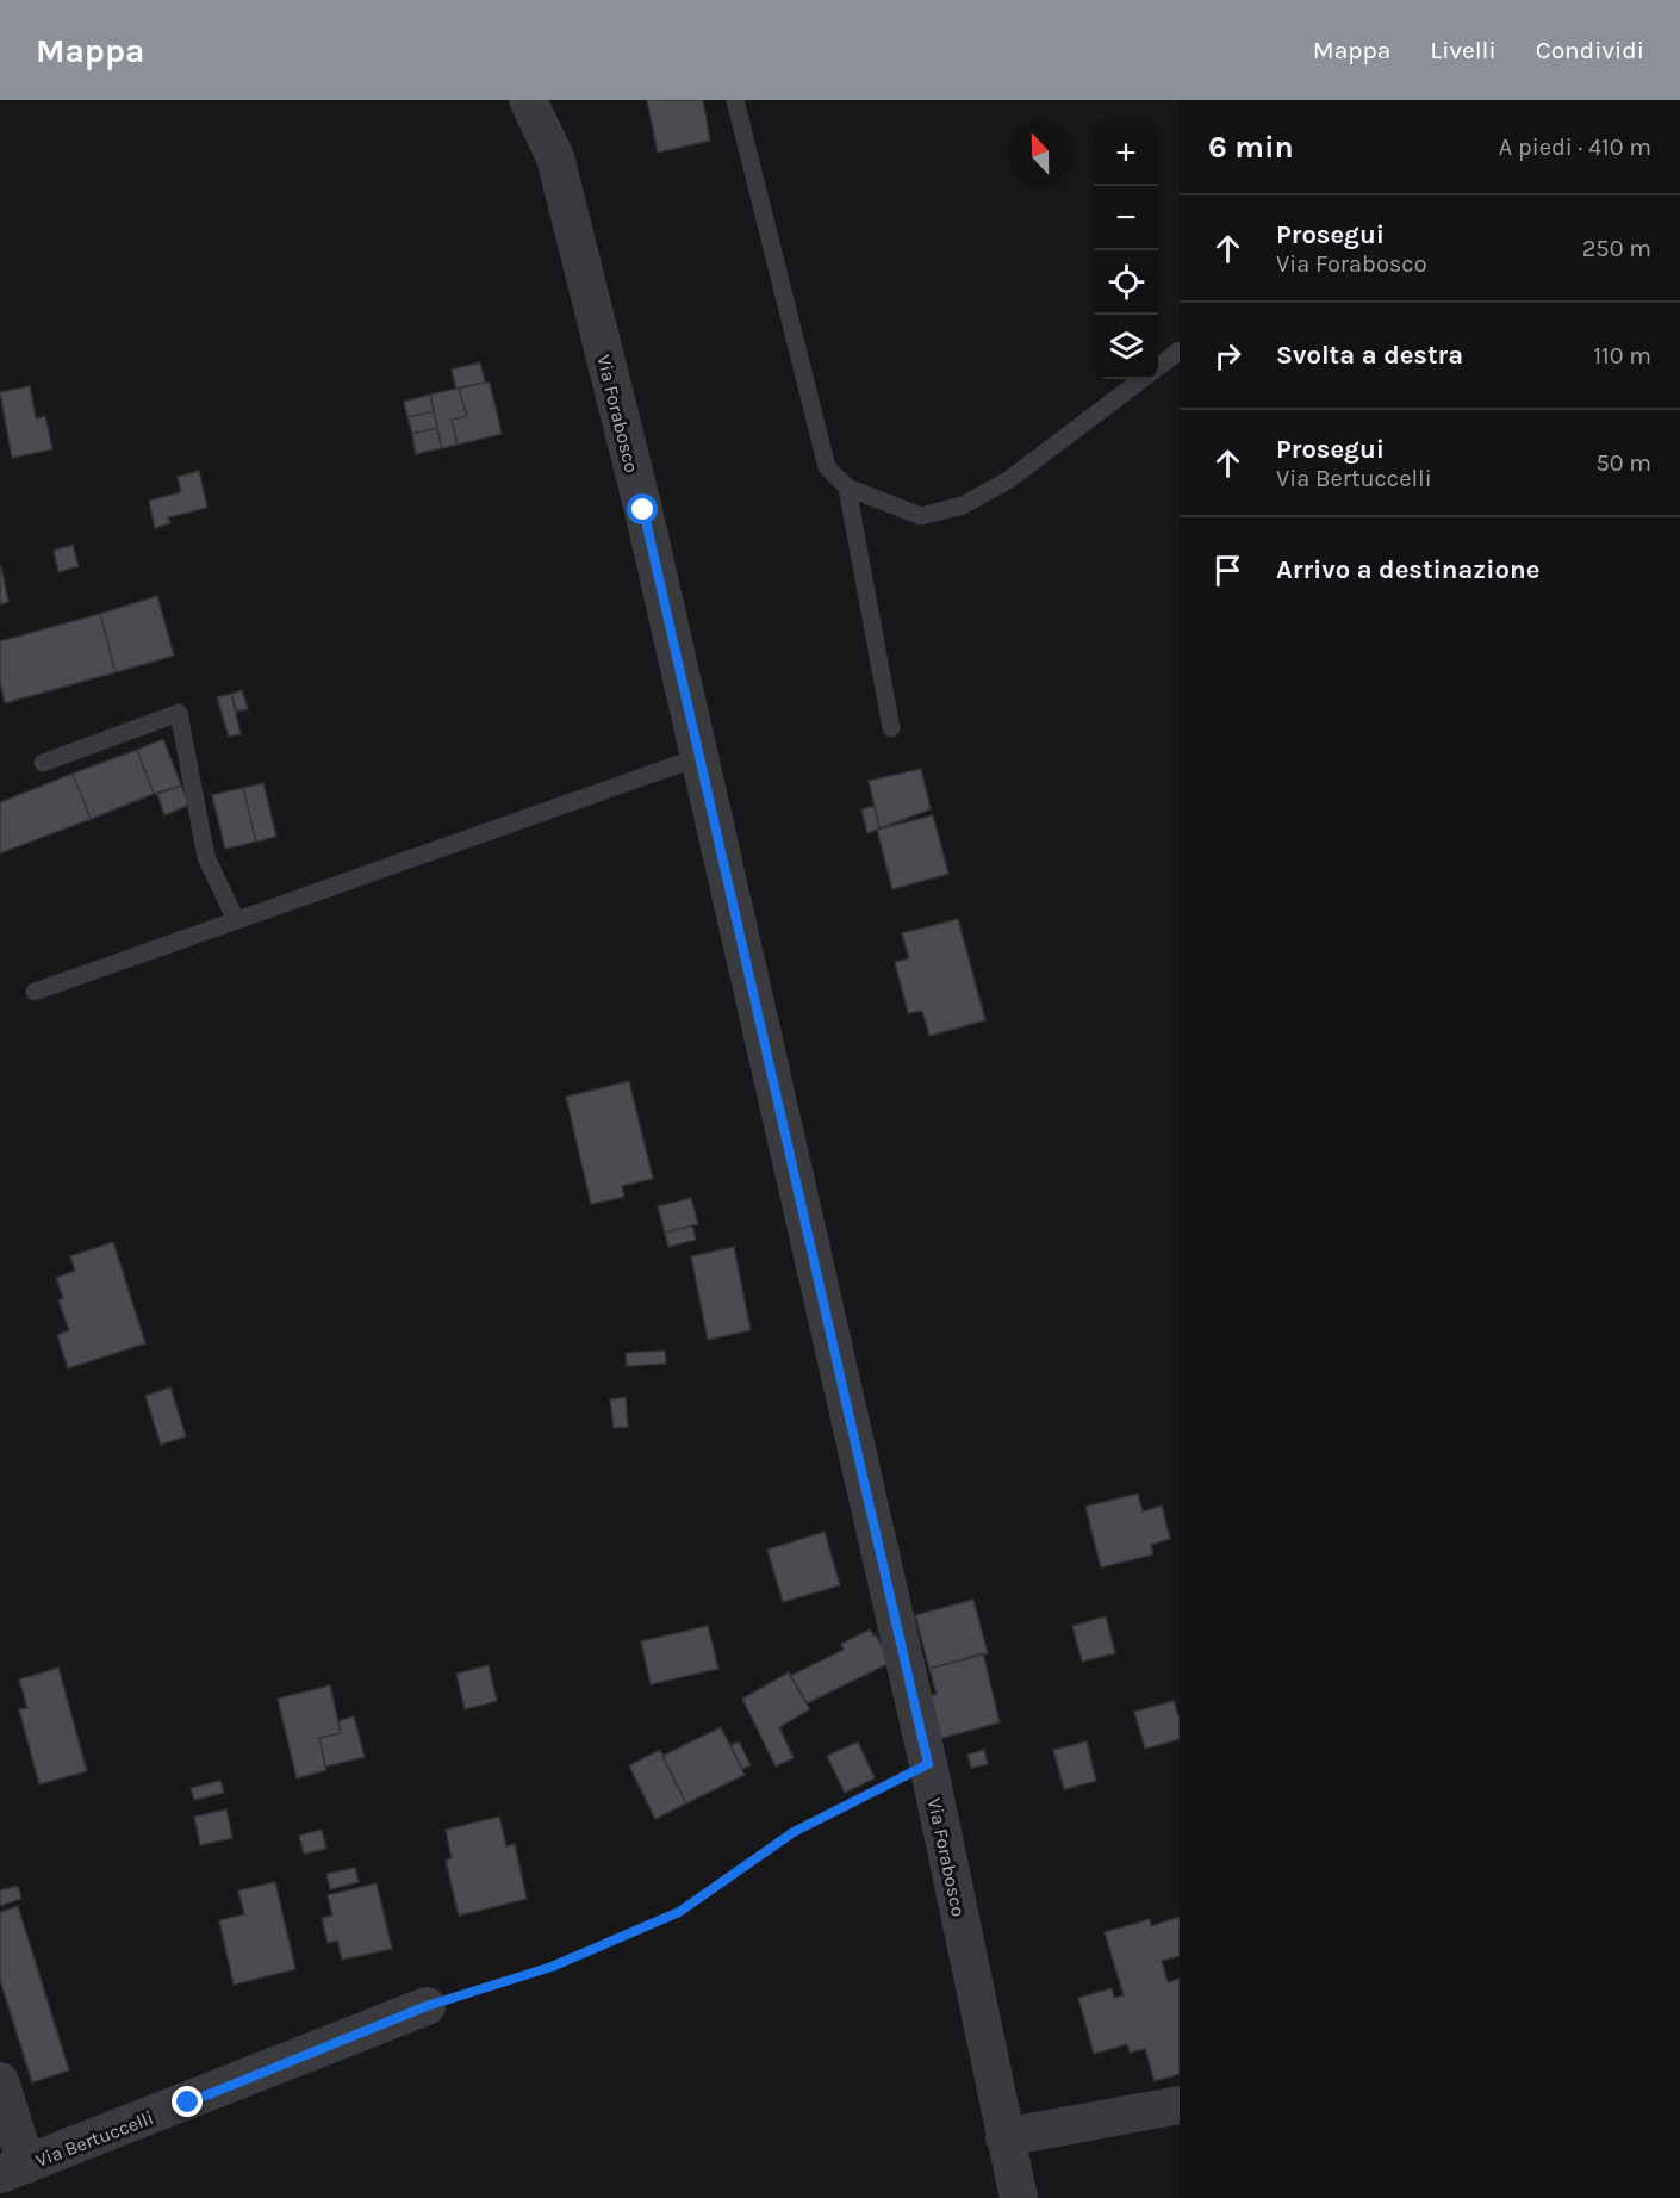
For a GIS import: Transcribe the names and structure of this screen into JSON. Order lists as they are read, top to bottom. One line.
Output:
{"streets":{"street":["Via Forabosco","Via Bertuccelli"]},"north":"top","page":{"header":"Mappa","nav":["Mappa","Livelli","Condividi"],"heading":["6 min","A piedi · 410 m"],"map_buttons":["+","−"],"list":[["Prosegui","Via Forabosco","250 m"],["Svolta a destra","110 m"],["Prosegui","Via Bertuccelli","50 m"],"Arrivo a destinazione"]}}
